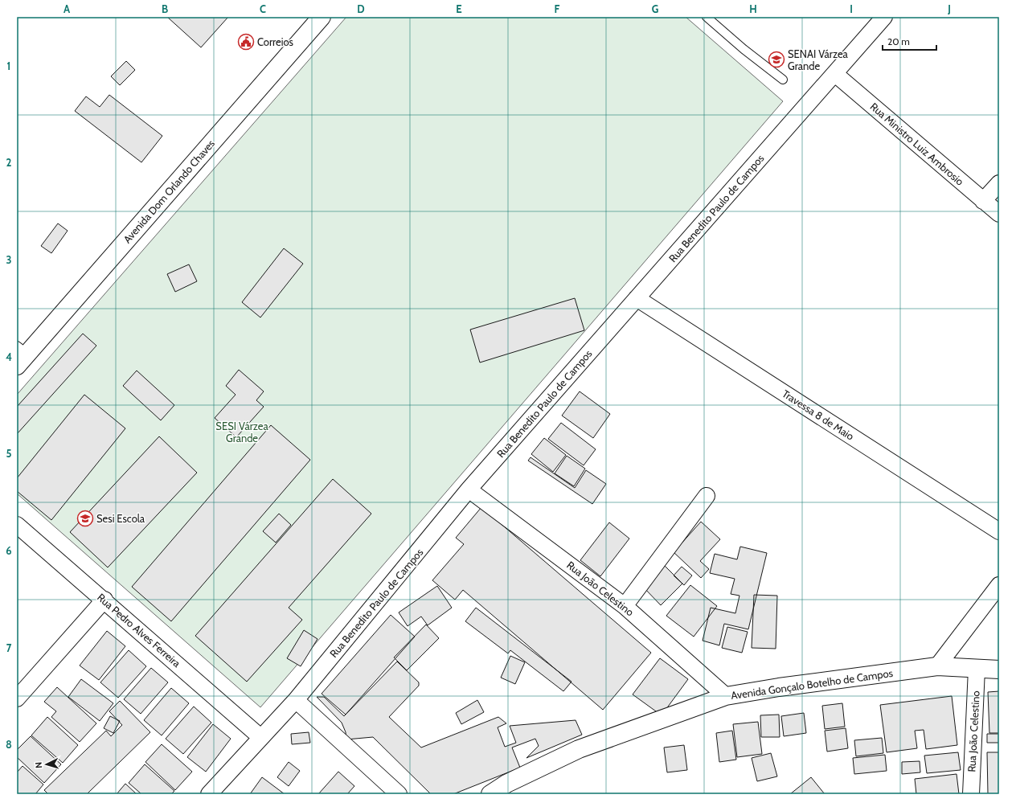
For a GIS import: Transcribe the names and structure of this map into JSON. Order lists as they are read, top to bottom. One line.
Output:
{"streets":{"street":["Rua Ministro Luiz Ambrosio","Avenida Dom Orlando Chaves","Rua Benedito Paulo de Campos","Travessa 8 de Maio","Rua João Celestino","Rua Pedro Alves Ferreira","Avenida Gonçalo Botelho de Campos"]},"crossings":[["Rua Ministro Luiz Ambrosio","Rua Benedito Paulo de Campos"],["Rua Benedito Paulo de Campos","Travessa 8 de Maio"],["Rua Benedito Paulo de Campos","Rua João Celestino"],["Rua Benedito Paulo de Campos","Rua Pedro Alves Ferreira"],["Rua João Celestino","Avenida Gonçalo Botelho de Campos"]],"parks":["SESI Várzea Grande"],"places":{"public building":["Correios"],"school or university":["SENAI Várzea Grande","Sesi Escola"]},"scale_bar":"20 m","north":"left","grid":{"columns":["A","B","C","D","E","F","G","H","I","J"],"rows":["1","2","3","4","5","6","7","8"]}}
